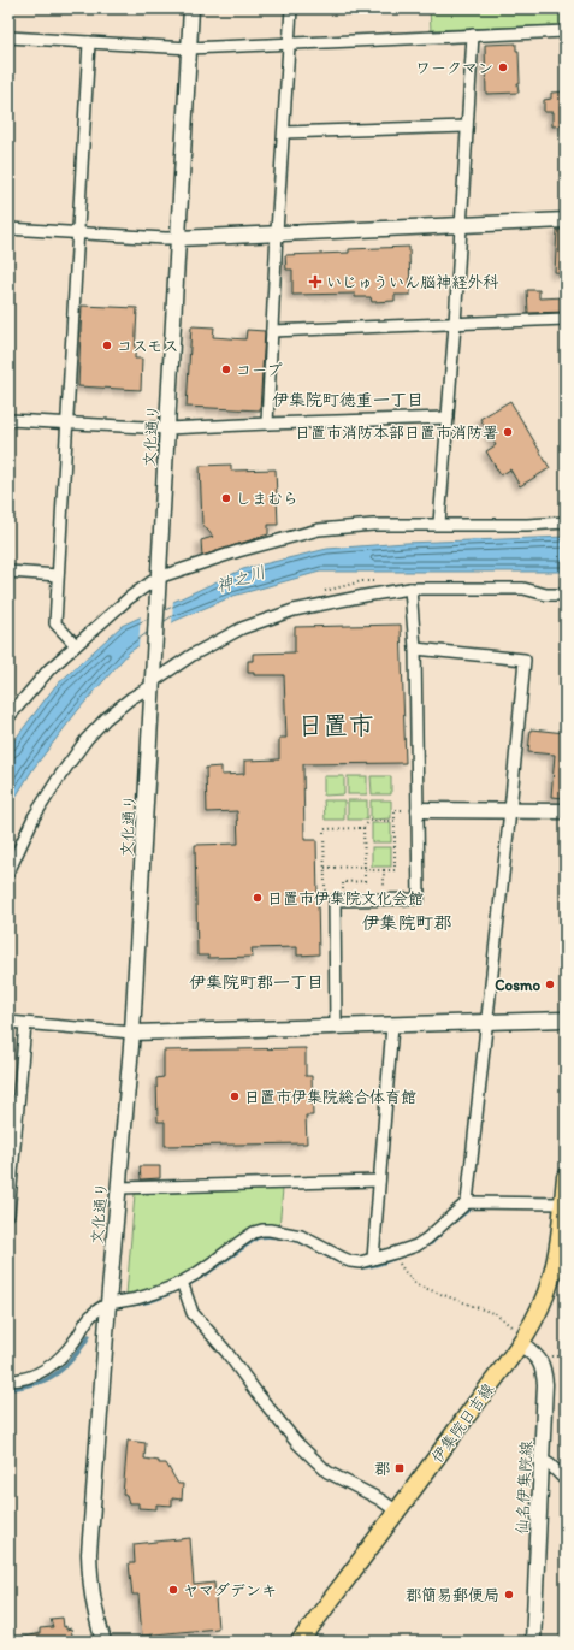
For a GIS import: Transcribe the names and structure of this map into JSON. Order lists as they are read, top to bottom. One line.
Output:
{"streets":{"main road":["伊集院日吉線"],"street":["文化通り","仙名伊集院線"]},"crossings":[["伊集院日吉線","仙名伊集院線"]],"districts":["伊集院町徳重一丁目","日置市","伊集院町郡","伊集院町郡一丁目"],"water":["神之川"],"places":{"other":["ワークマン","コスモス","コープ","日置市消防本部日置市消防署","しまむら","日置市伊集院文化会館","Cosmo","日置市伊集院総合体育館","ヤマダデンキ","郡簡易郵便局"],"health":["いじゅういん脳神経外科"],"transit":["郡"]}}
